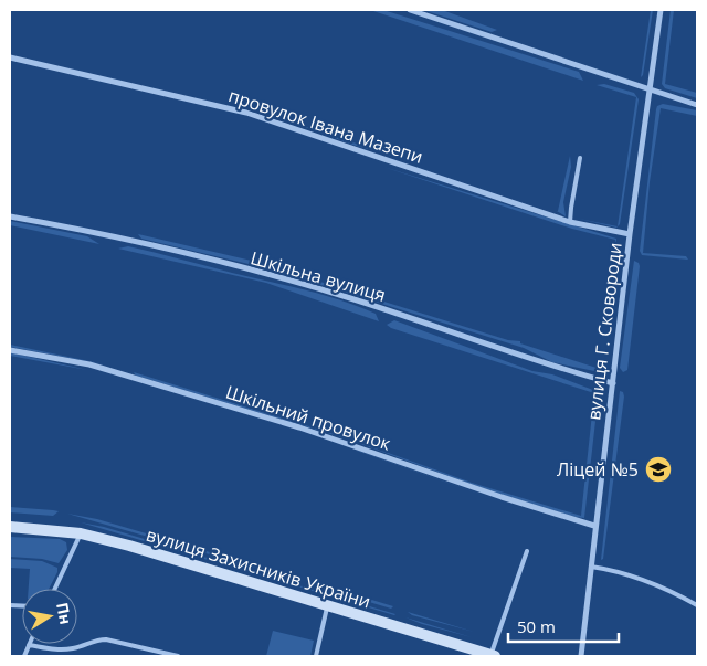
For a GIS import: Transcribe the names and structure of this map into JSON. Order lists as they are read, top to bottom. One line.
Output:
{"streets":{"street":["провулок Івана Мазепи","Шкільна вулиця","вулиця Г. Сковороди","Шкільний провулок","вулиця Захисників України"]},"crossings":[["провулок Івана Мазепи","вулиця Г. Сковороди"],["Шкільна вулиця","вулиця Г. Сковороди"],["вулиця Г. Сковороди","Шкільний провулок"]],"places":{"school or university":["Ліцей №5"]},"scale_bar":"50 m","north":"right"}
